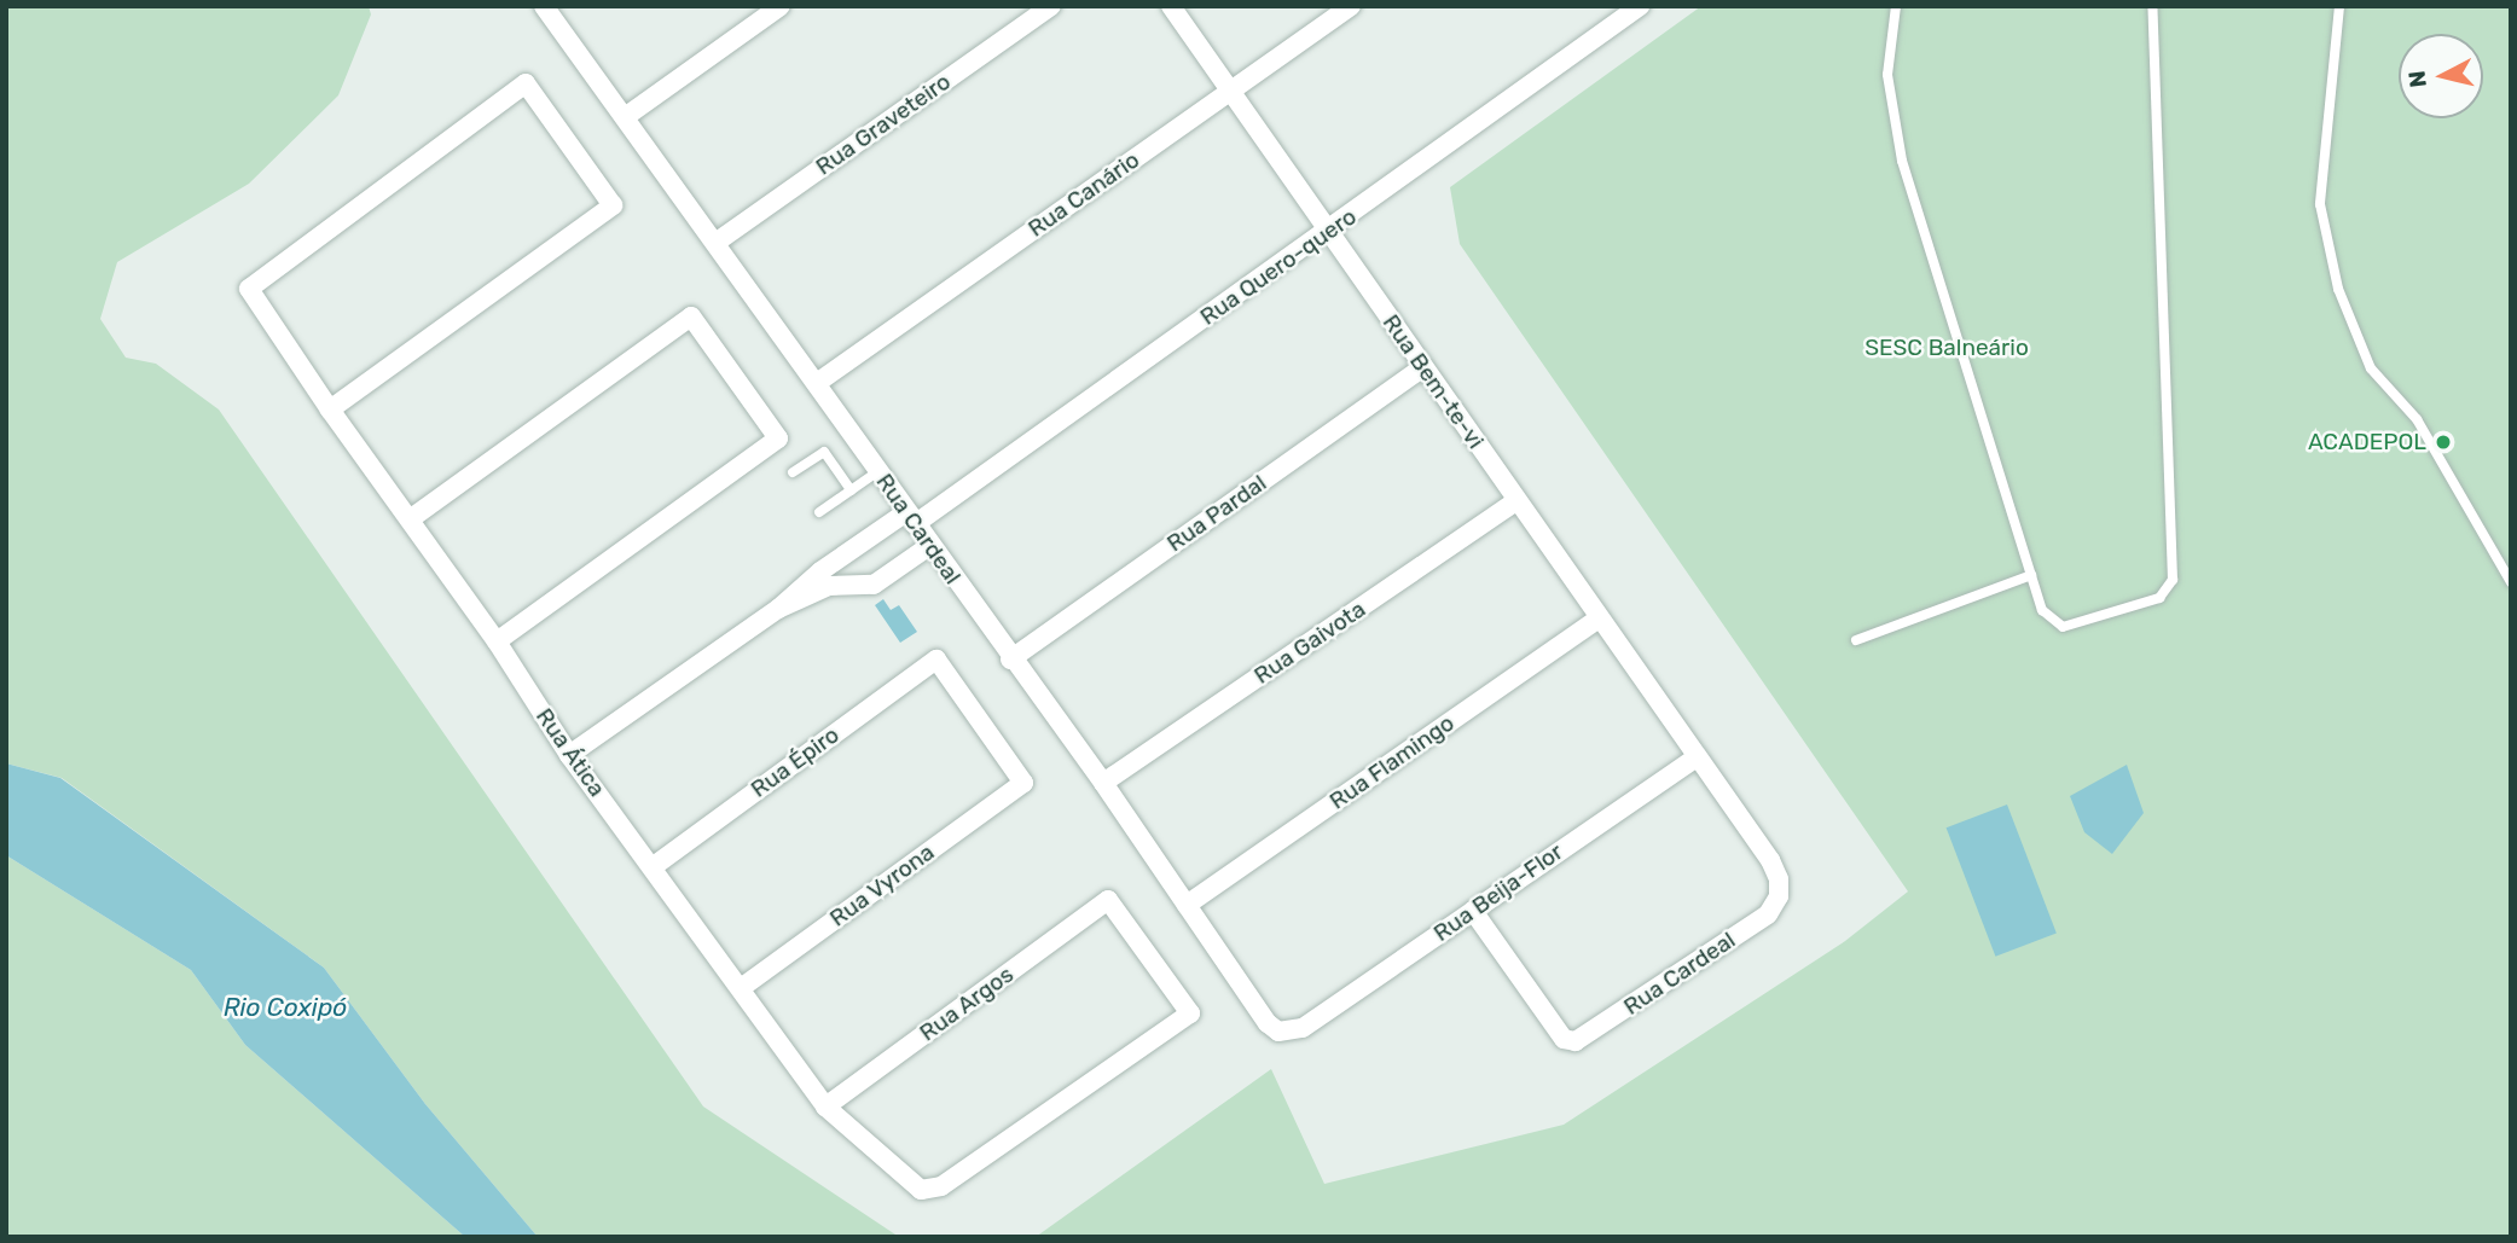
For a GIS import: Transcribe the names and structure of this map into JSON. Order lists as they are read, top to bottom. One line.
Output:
{"streets":{"street":["Rua Graveteiro","Rua Canário","Rua Quero-quero","Rua Bem-te-vi","Rua Pardal","Rua Cardeal","Rua Gaivota","Rua Ática","Rua Épiro","Rua Flamingo","Rua Vyrona","Rua Beija-Flor","Rua Argos"]},"crossings":[["Rua Graveteiro","Rua Cardeal"],["Rua Canário","Rua Bem-te-vi"],["Rua Canário","Rua Cardeal"],["Rua Quero-quero","Rua Bem-te-vi"],["Rua Quero-quero","Rua Cardeal"],["Rua Bem-te-vi","Rua Pardal"],["Rua Bem-te-vi","Rua Cardeal"],["Rua Bem-te-vi","Rua Gaivota"],["Rua Bem-te-vi","Rua Flamingo"],["Rua Bem-te-vi","Rua Beija-Flor"],["Rua Pardal","Rua Cardeal"],["Rua Cardeal","Rua Gaivota"],["Rua Cardeal","Rua Flamingo"],["Rua Cardeal","Rua Beija-Flor"],["Rua Ática","Rua Épiro"],["Rua Ática","Rua Vyrona"],["Rua Ática","Rua Argos"],["Rua Épiro","Rua Vyrona"]],"water":["Rio Coxipó"],"parks":["SESC Balneário"],"places":["ACADEPOL"],"north":"left"}
